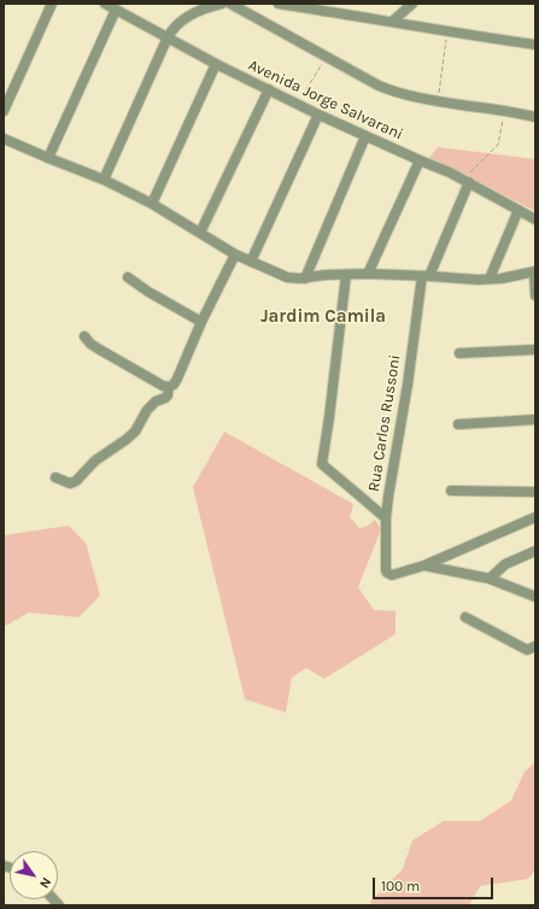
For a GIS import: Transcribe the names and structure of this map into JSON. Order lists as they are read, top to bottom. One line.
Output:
{"streets":{"street":["Avenida Jorge Salvarani","Rua Carlos Russoni"]},"crossings":[["Avenida Jorge Salvarani","Rua Carlos Russoni"]],"districts":["Jardim Camila"],"scale_bar":"100 m","north":"bottom right"}
